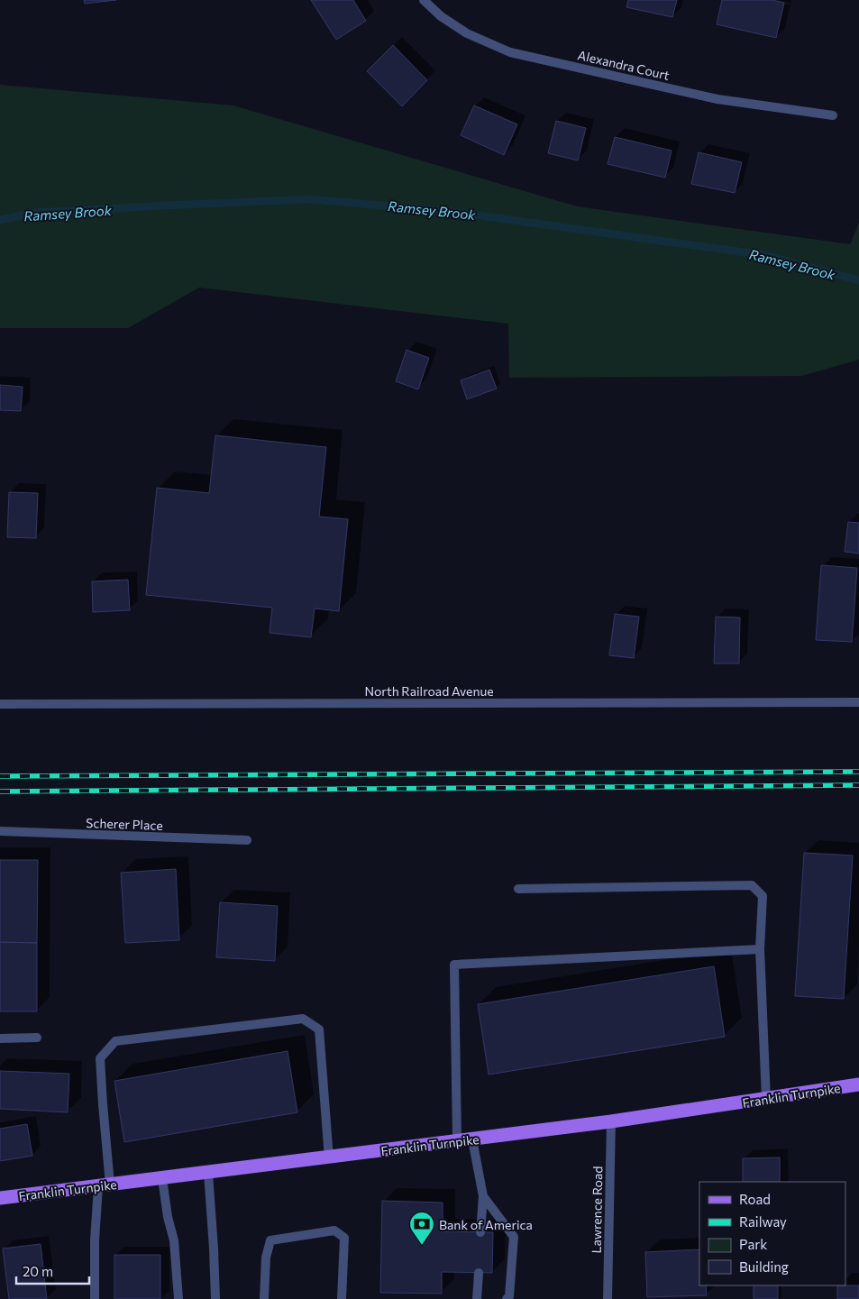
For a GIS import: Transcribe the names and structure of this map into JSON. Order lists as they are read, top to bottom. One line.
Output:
{"streets":{"main road":["Franklin Turnpike"],"street":["Alexandra Court","North Railroad Avenue","Scherer Place","Lawrence Road"]},"crossings":[["Franklin Turnpike","Lawrence Road"]],"water":["Ramsey Brook"],"places":{"bank":["Bank of America"]},"legend":["Road","Railway","Park","Building"],"scale_bar":"20 m"}
